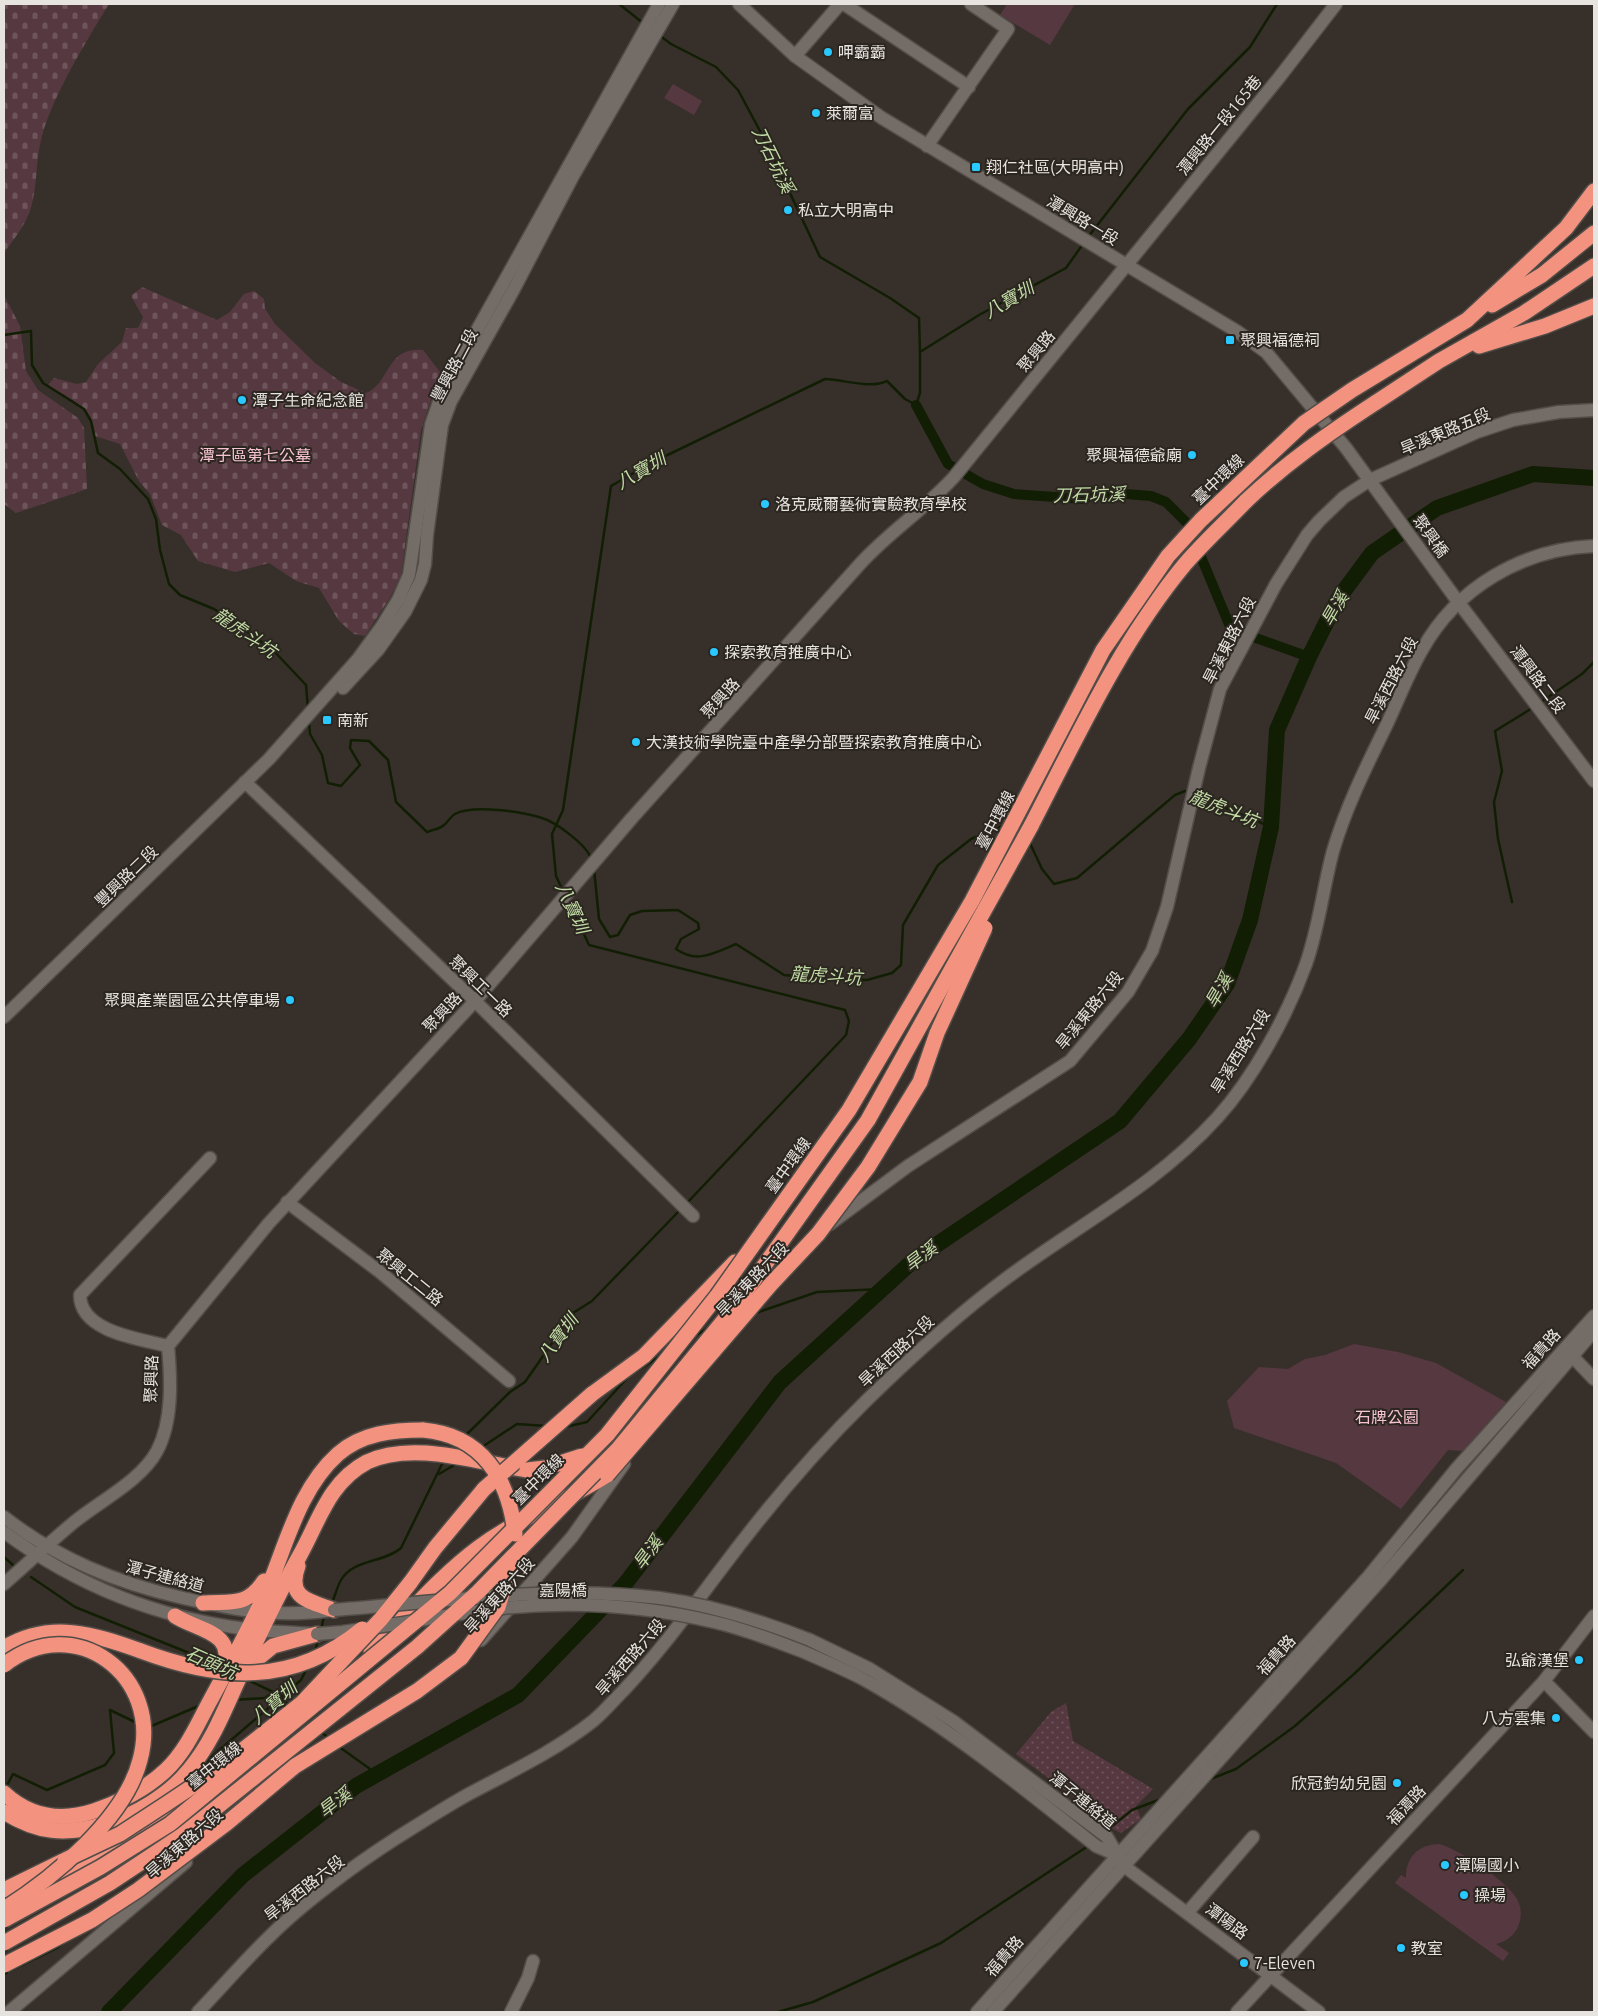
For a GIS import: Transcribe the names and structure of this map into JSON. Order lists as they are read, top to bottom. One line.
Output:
{"streets":{"highway":["臺中環線"],"street":["潭興路一段165巷","潭興路一段","聚興路","豐興路二段","旱溪東路五段","聚興橋","旱溪東路六段","潭興路二段","旱溪西路六段","聚興工一路","聚興工二路","福貴路","潭子連絡道","嘉陽橋","福潭路","潭陽路"]},"crossings":[["潭興路一段165巷","潭興路一段"],["潭興路一段165巷","聚興路"],["潭興路一段","聚興路"],["潭興路一段","旱溪東路五段"],["潭興路一段","聚興橋"],["潭興路一段","旱溪東路六段"],["聚興路","聚興工一路"],["聚興路","聚興工二路"],["聚興路","潭子連絡道"],["豐興路二段","聚興工一路"],["旱溪東路五段","旱溪東路六段"],["聚興橋","潭興路二段"],["聚興橋","旱溪西路六段"],["潭興路二段","旱溪西路六段"],["福貴路","潭子連絡道"],["福貴路","潭陽路"],["潭子連絡道","嘉陽橋"],["潭子連絡道","潭陽路"],["福潭路","潭陽路"]],"water":["刀石坑溪","八寶圳","旱溪","龍虎斗坑","石頭坑"],"parks":["潭子區第七公墓","石牌公園"],"places":{"other":["呷霸霸","萊爾富","私立大明高中","潭子生命紀念館","聚興福德爺廟","洛克威爾藝術實驗教育學校","探索教育推廣中心","大漢技術學院臺中產學分部暨探索教育推廣中心","聚興產業園區公共停車場","弘爺漢堡","八方雲集","欣冠鈞幼兒園","潭陽國小","操場","教室","7-Eleven"],"transit":["翔仁社區(大明高中)","聚興福德祠","南新"]}}
